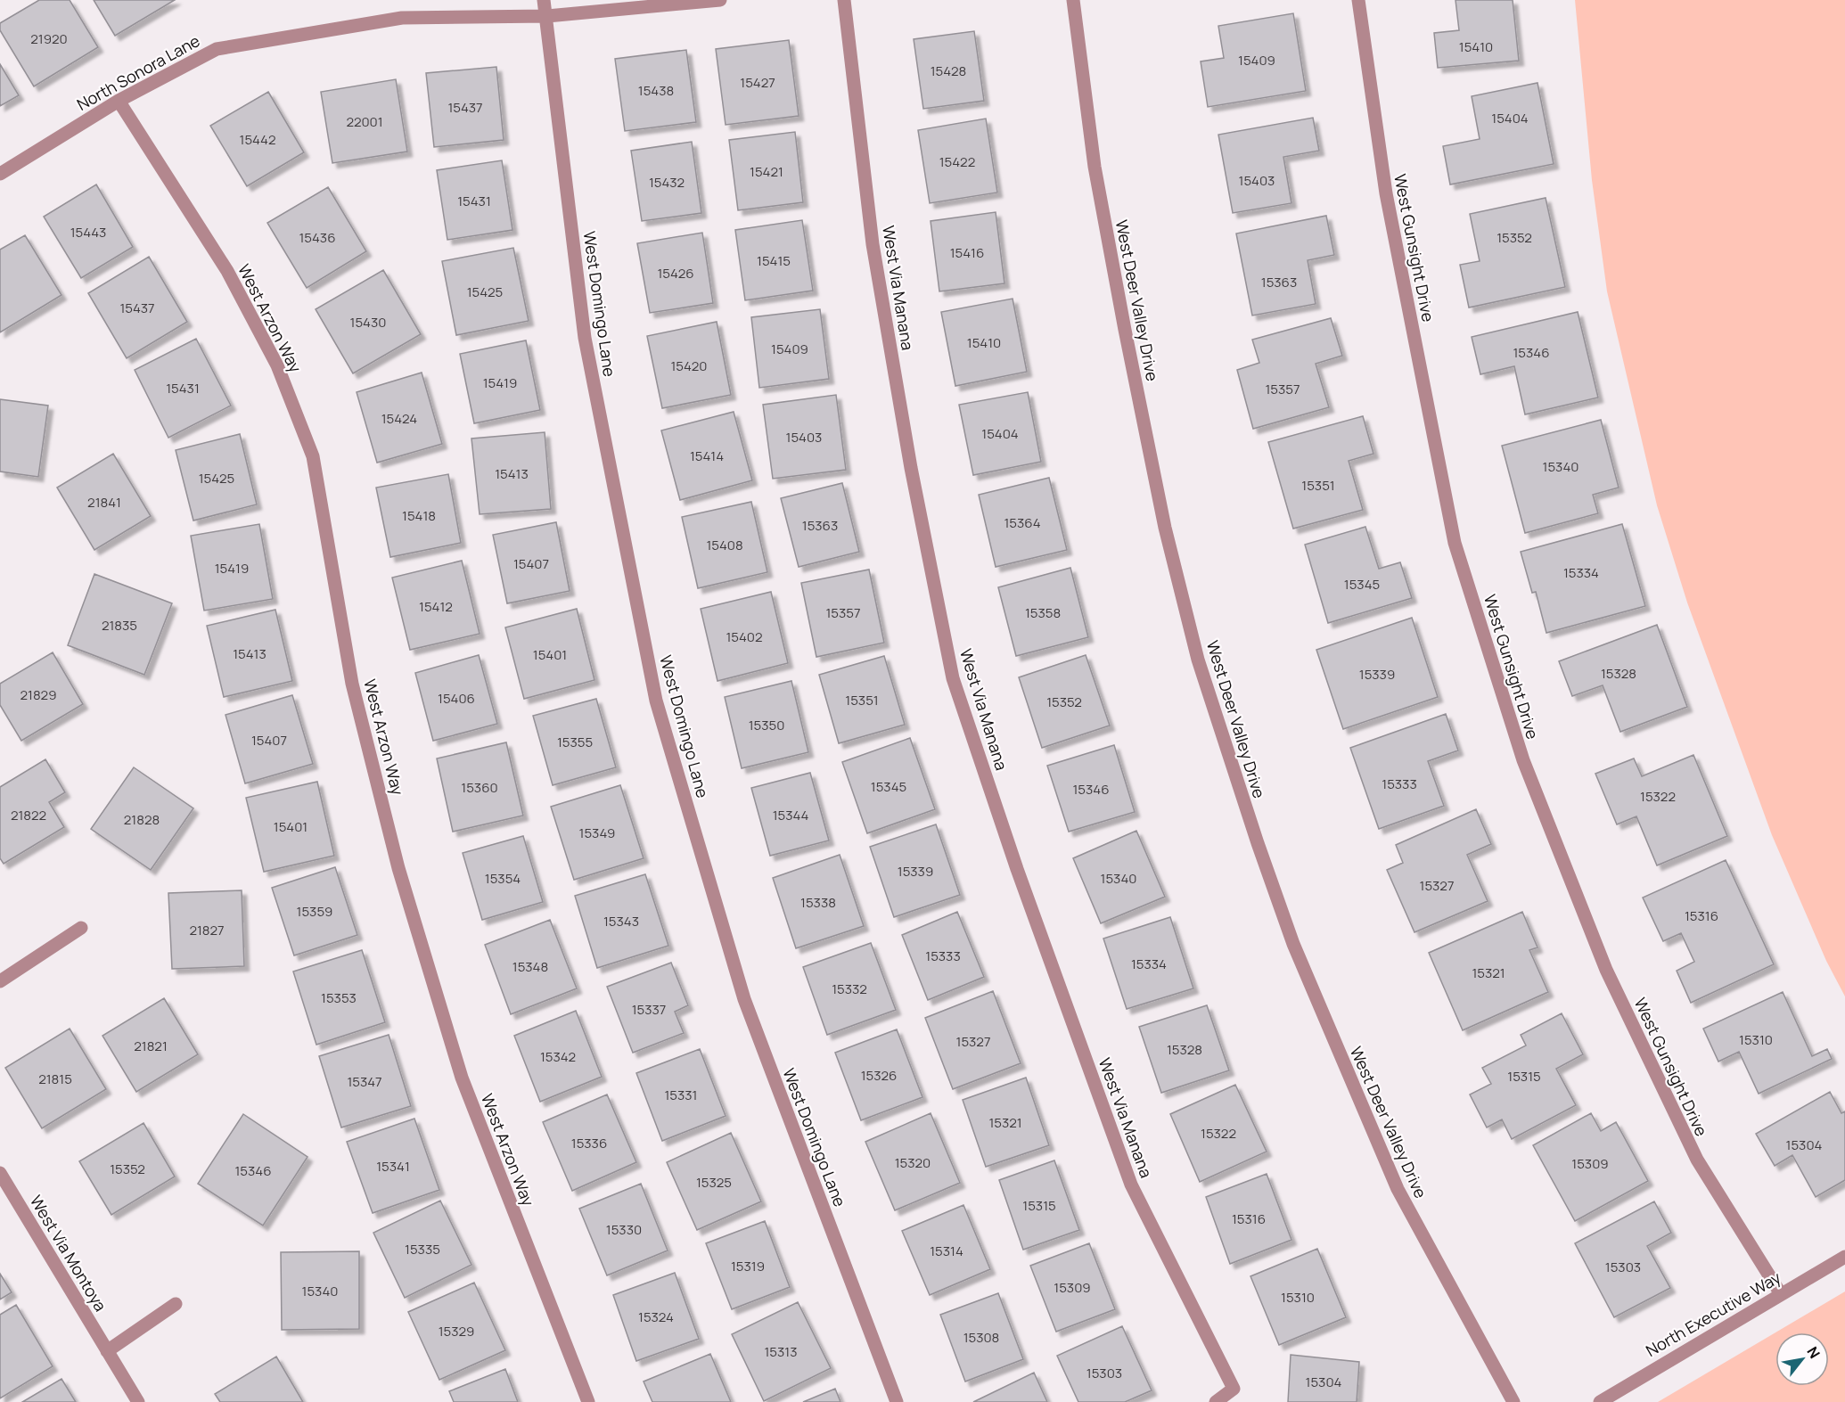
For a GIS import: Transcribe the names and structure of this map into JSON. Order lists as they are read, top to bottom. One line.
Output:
{"streets":{"street":["North Sonora Lane","West Gunsight Drive","West Via Manana","West Deer Valley Drive","West Domingo Lane","West Arzon Way","West Via Montoya","North Executive Way"]},"crossings":[["North Sonora Lane","West Domingo Lane"],["North Sonora Lane","West Arzon Way"],["West Gunsight Drive","North Executive Way"]],"house_numbers":["21920","15410","15409","15428","15427","15438","15437","15404","22001","15442","15422","15421","15403","15432","15431","15443","15436","15352","15416","15415","15426","15363","15425","15437","15430","15410","15409","15346","15420","15419","15431","15357","15424","15404","15403","15414","15340","15413","15425","15351","21841","15418","15364","15363","15408","15407","15419","15334","15345","15412","15357","15358","21835","15402","15413","15401","15328","15339","21829","15406","15351","15352","15350","15407","15355","15333","15345","15360","15346","15322","21822","15344","21828","15401","15349","15339","15354","15340","15327","15338","15359","15316","15343","21827","15333","15334","15348","15321","15332","15353","15337","15310","15327","21821","15328","15342","15326","15315","21815","15347","15331","15321","15322","15336","15304","15320","15309","15341","15352","15346","15325","15315","15316","15330","15335","15314","15319","15303","15309","15340","15310","15324","15329","15308","15313","15303","15304"],"north":"top right"}
